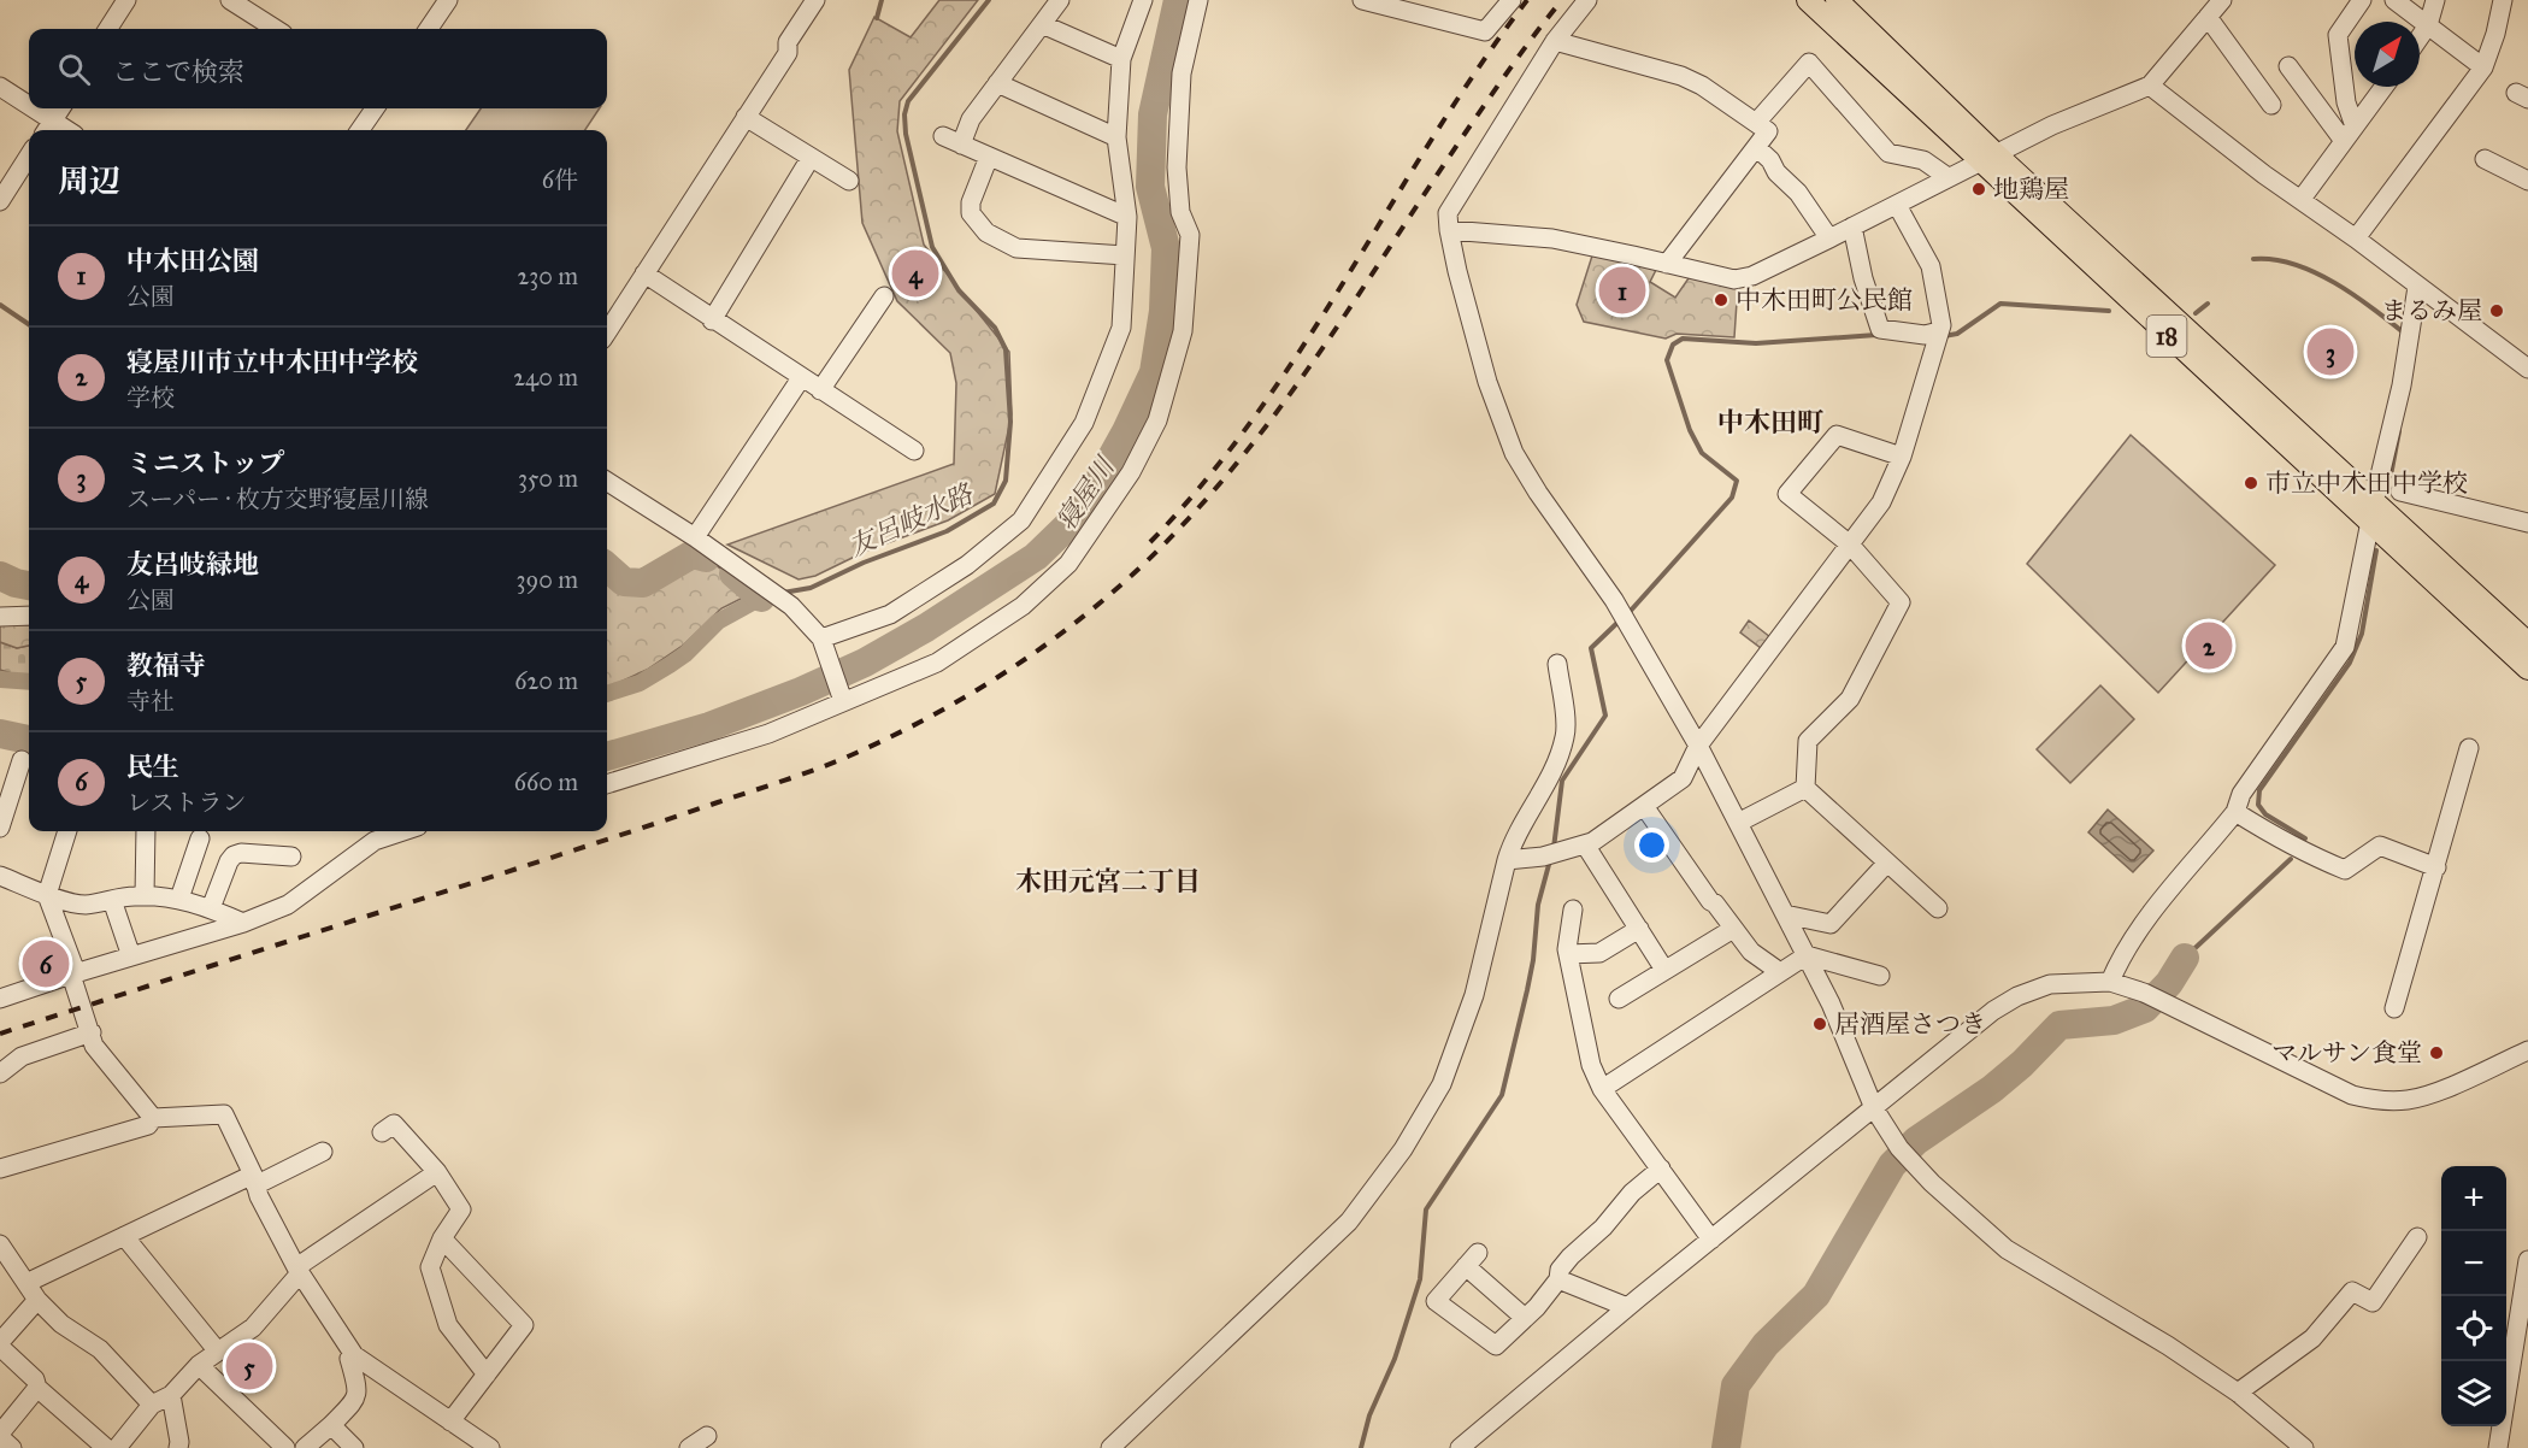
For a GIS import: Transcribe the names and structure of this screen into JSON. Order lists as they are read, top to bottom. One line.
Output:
{"streets":{"main road":["18"]},"districts":["中木田町","木田元宮二丁目"],"water":["寝屋川","友呂岐水路"],"places":["地鶏屋","中木田町公民館","まるみ屋","市立中木田中学校","居酒屋さつき","マルサン食堂"],"north":"top right","page":{"search":"ここで検索","heading":["周辺","6件"],"list":[{"mark":"1","name":"中木田公園","note":"公園","value":"230 m"},{"mark":"2","name":"寝屋川市立中木田中学校","note":"学校","value":"240 m"},{"mark":"3","name":"ミニストップ","note":"スーパー · 枚方交野寝屋川線","value":"350 m"},{"mark":"4","name":"友呂岐緑地","note":"公園","value":"390 m"},{"mark":"5","name":"教福寺","note":"寺社","value":"620 m"},{"mark":"6","name":"民生","note":"レストラン","value":"660 m"}],"pins":["4","1","3","2","6","5"],"map_buttons":["+","−"]}}
